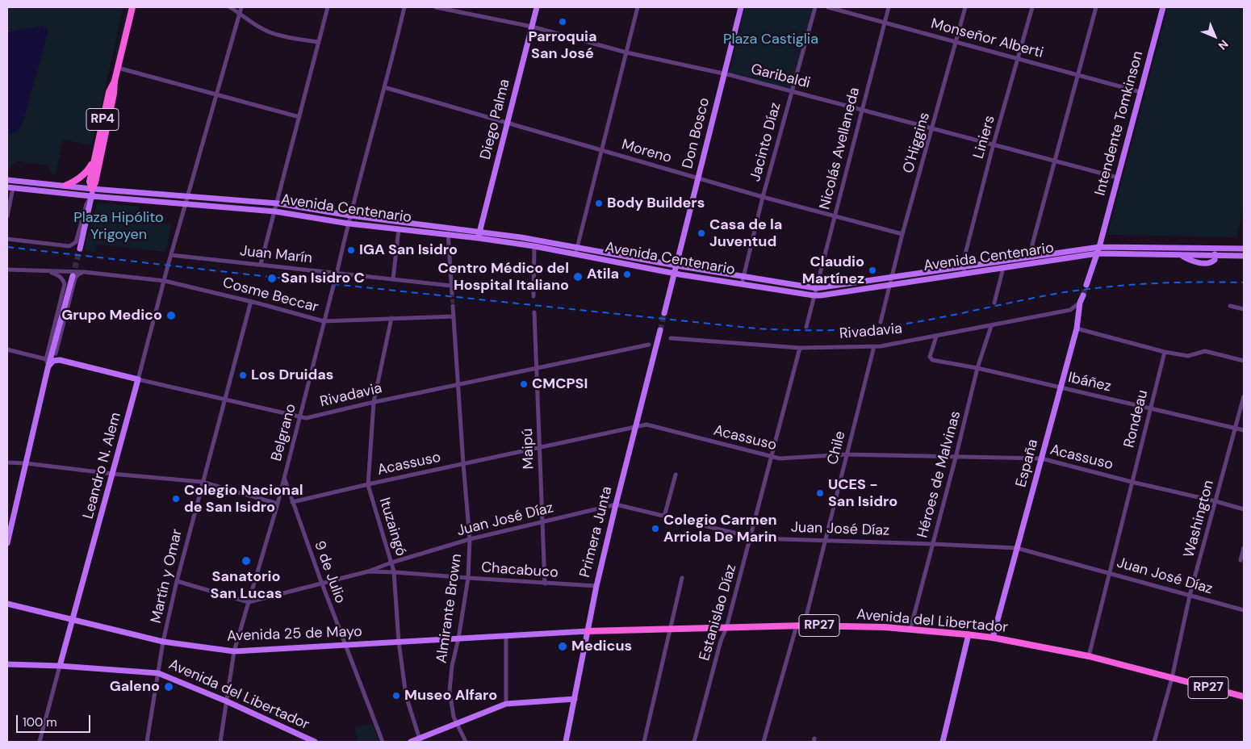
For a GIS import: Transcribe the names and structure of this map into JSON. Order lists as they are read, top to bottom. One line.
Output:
{"streets":{"main road":["RP4","Diego Palma","Intendente Tomkinson","Don Bosco","Avenida Centenario","Rivadavia","España","Leandro N. Alem","Primera Junta","Avenida del Libertador","RP27","Avenida 25 de Mayo"],"street":["Monseñor Alberti","Garibaldi","Liniers","Jacinto Díaz","O'Higgins","Nicolás Avellaneda","Moreno","Juan Marín","Cosme Beccar","Ibáñez","Rondeau","Belgrano","Acassuso","Chile","Maipú","Héroes de Malvinas","Washington","Juan José Díaz","Ituzaingó","Chacabuco","9 de Julio","Martín y Omar","Almirante Brown","Estanislao Díaz"]},"crossings":[["Monseñor Alberti","Intendente Tomkinson"],["Monseñor Alberti","Liniers"],["Monseñor Alberti","O'Higgins"],["Monseñor Alberti","Nicolás Avellaneda"],["Garibaldi","Diego Palma"],["Garibaldi","Intendente Tomkinson"],["Garibaldi","Don Bosco"],["Garibaldi","Liniers"],["Garibaldi","Jacinto Díaz"],["Garibaldi","O'Higgins"],["Garibaldi","Nicolás Avellaneda"],["RP4","Avenida Centenario"],["Diego Palma","Moreno"],["Diego Palma","Avenida Centenario"],["Intendente Tomkinson","Avenida Centenario"],["Don Bosco","Moreno"],["Don Bosco","Avenida Centenario"],["Liniers","Avenida Centenario"],["Jacinto Díaz","Moreno"],["Jacinto Díaz","Avenida Centenario"],["O'Higgins","Moreno"],["O'Higgins","Avenida Centenario"],["Nicolás Avellaneda","Moreno"],["Nicolás Avellaneda","Avenida Centenario"],["Moreno","Belgrano"],["Avenida Centenario","Belgrano"],["Avenida Centenario","Leandro N. Alem"],["Juan Marín","Belgrano"],["Juan Marín","Leandro N. Alem"],["Cosme Beccar","Belgrano"],["Cosme Beccar","Leandro N. Alem"],["Cosme Beccar","Ituzaingó"],["Cosme Beccar","Martín y Omar"],["Cosme Beccar","Almirante Brown"],["Rivadavia","Ibáñez"],["Rivadavia","Belgrano"],["Rivadavia","Chile"],["Rivadavia","Maipú"],["Rivadavia","España"],["Rivadavia","Leandro N. Alem"],["Rivadavia","Héroes de Malvinas"],["Rivadavia","Ituzaingó"],["Rivadavia","Martín y Omar"],["Rivadavia","Almirante Brown"],["Rivadavia","Estanislao Díaz"],["Ibáñez","Rondeau"],["Ibáñez","España"],["Ibáñez","Héroes de Malvinas"],["Ibáñez","Washington"],["Rondeau","Acassuso"],["Rondeau","Juan José Díaz"],["Rondeau","Avenida del Libertador"],["Belgrano","Chacabuco"],["Belgrano","9 de Julio"],["Belgrano","Avenida del Libertador"],["Belgrano","Avenida 25 de Mayo"],["Acassuso","Chile"],["Acassuso","Maipú"],["Acassuso","España"],["Acassuso","Héroes de Malvinas"],["Acassuso","Washington"],["Acassuso","Ituzaingó"],["Acassuso","Primera Junta"],["Acassuso","9 de Julio"],["Acassuso","Almirante Brown"],["Acassuso","Estanislao Díaz"],["Chile","Juan José Díaz"],["Chile","Avenida del Libertador"],["Maipú","Juan José Díaz"],["Maipú","Chacabuco"],["España","Juan José Díaz"],["España","Avenida del Libertador"],["Leandro N. Alem","Avenida del Libertador"],["Leandro N. Alem","Avenida 25 de Mayo"],["Héroes de Malvinas","Juan José Díaz"],["Héroes de Malvinas","Avenida del Libertador"],["Washington","Juan José Díaz"],["Washington","Avenida del Libertador"],["Juan José Díaz","Ituzaingó"],["Juan José Díaz","Primera Junta"],["Juan José Díaz","Chacabuco"],["Juan José Díaz","Almirante Brown"],["Juan José Díaz","Estanislao Díaz"],["Ituzaingó","Chacabuco"],["Ituzaingó","Avenida 25 de Mayo"],["Primera Junta","Chacabuco"],["Primera Junta","Avenida del Libertador"],["Primera Junta","Avenida 25 de Mayo"],["Chacabuco","9 de Julio"],["Chacabuco","Almirante Brown"],["9 de Julio","Avenida 25 de Mayo"],["Martín y Omar","Avenida del Libertador"],["Martín y Omar","Avenida 25 de Mayo"],["Almirante Brown","Avenida 25 de Mayo"],["Estanislao Díaz","Avenida del Libertador"],["Avenida del Libertador","Avenida 25 de Mayo"]],"parks":["Plaza Castiglia","Plaza Hipólito Yrigoyen"],"places":["Parroquia San José","Body Builders","Casa de la Juventud","IGA San Isidro","Claudio Martínez","Atila","Centro Médico del Hospital Italiano","San Isidro C","Grupo Medico","Los Druidas","CMCPSI","UCES - San Isidro","Colegio Nacional de San Isidro","Colegio Carmen Arriola De Marin","Sanatorio San Lucas","Medicus","Galeno","Museo Alfaro"],"scale_bar":"100 m","north":"bottom right"}
